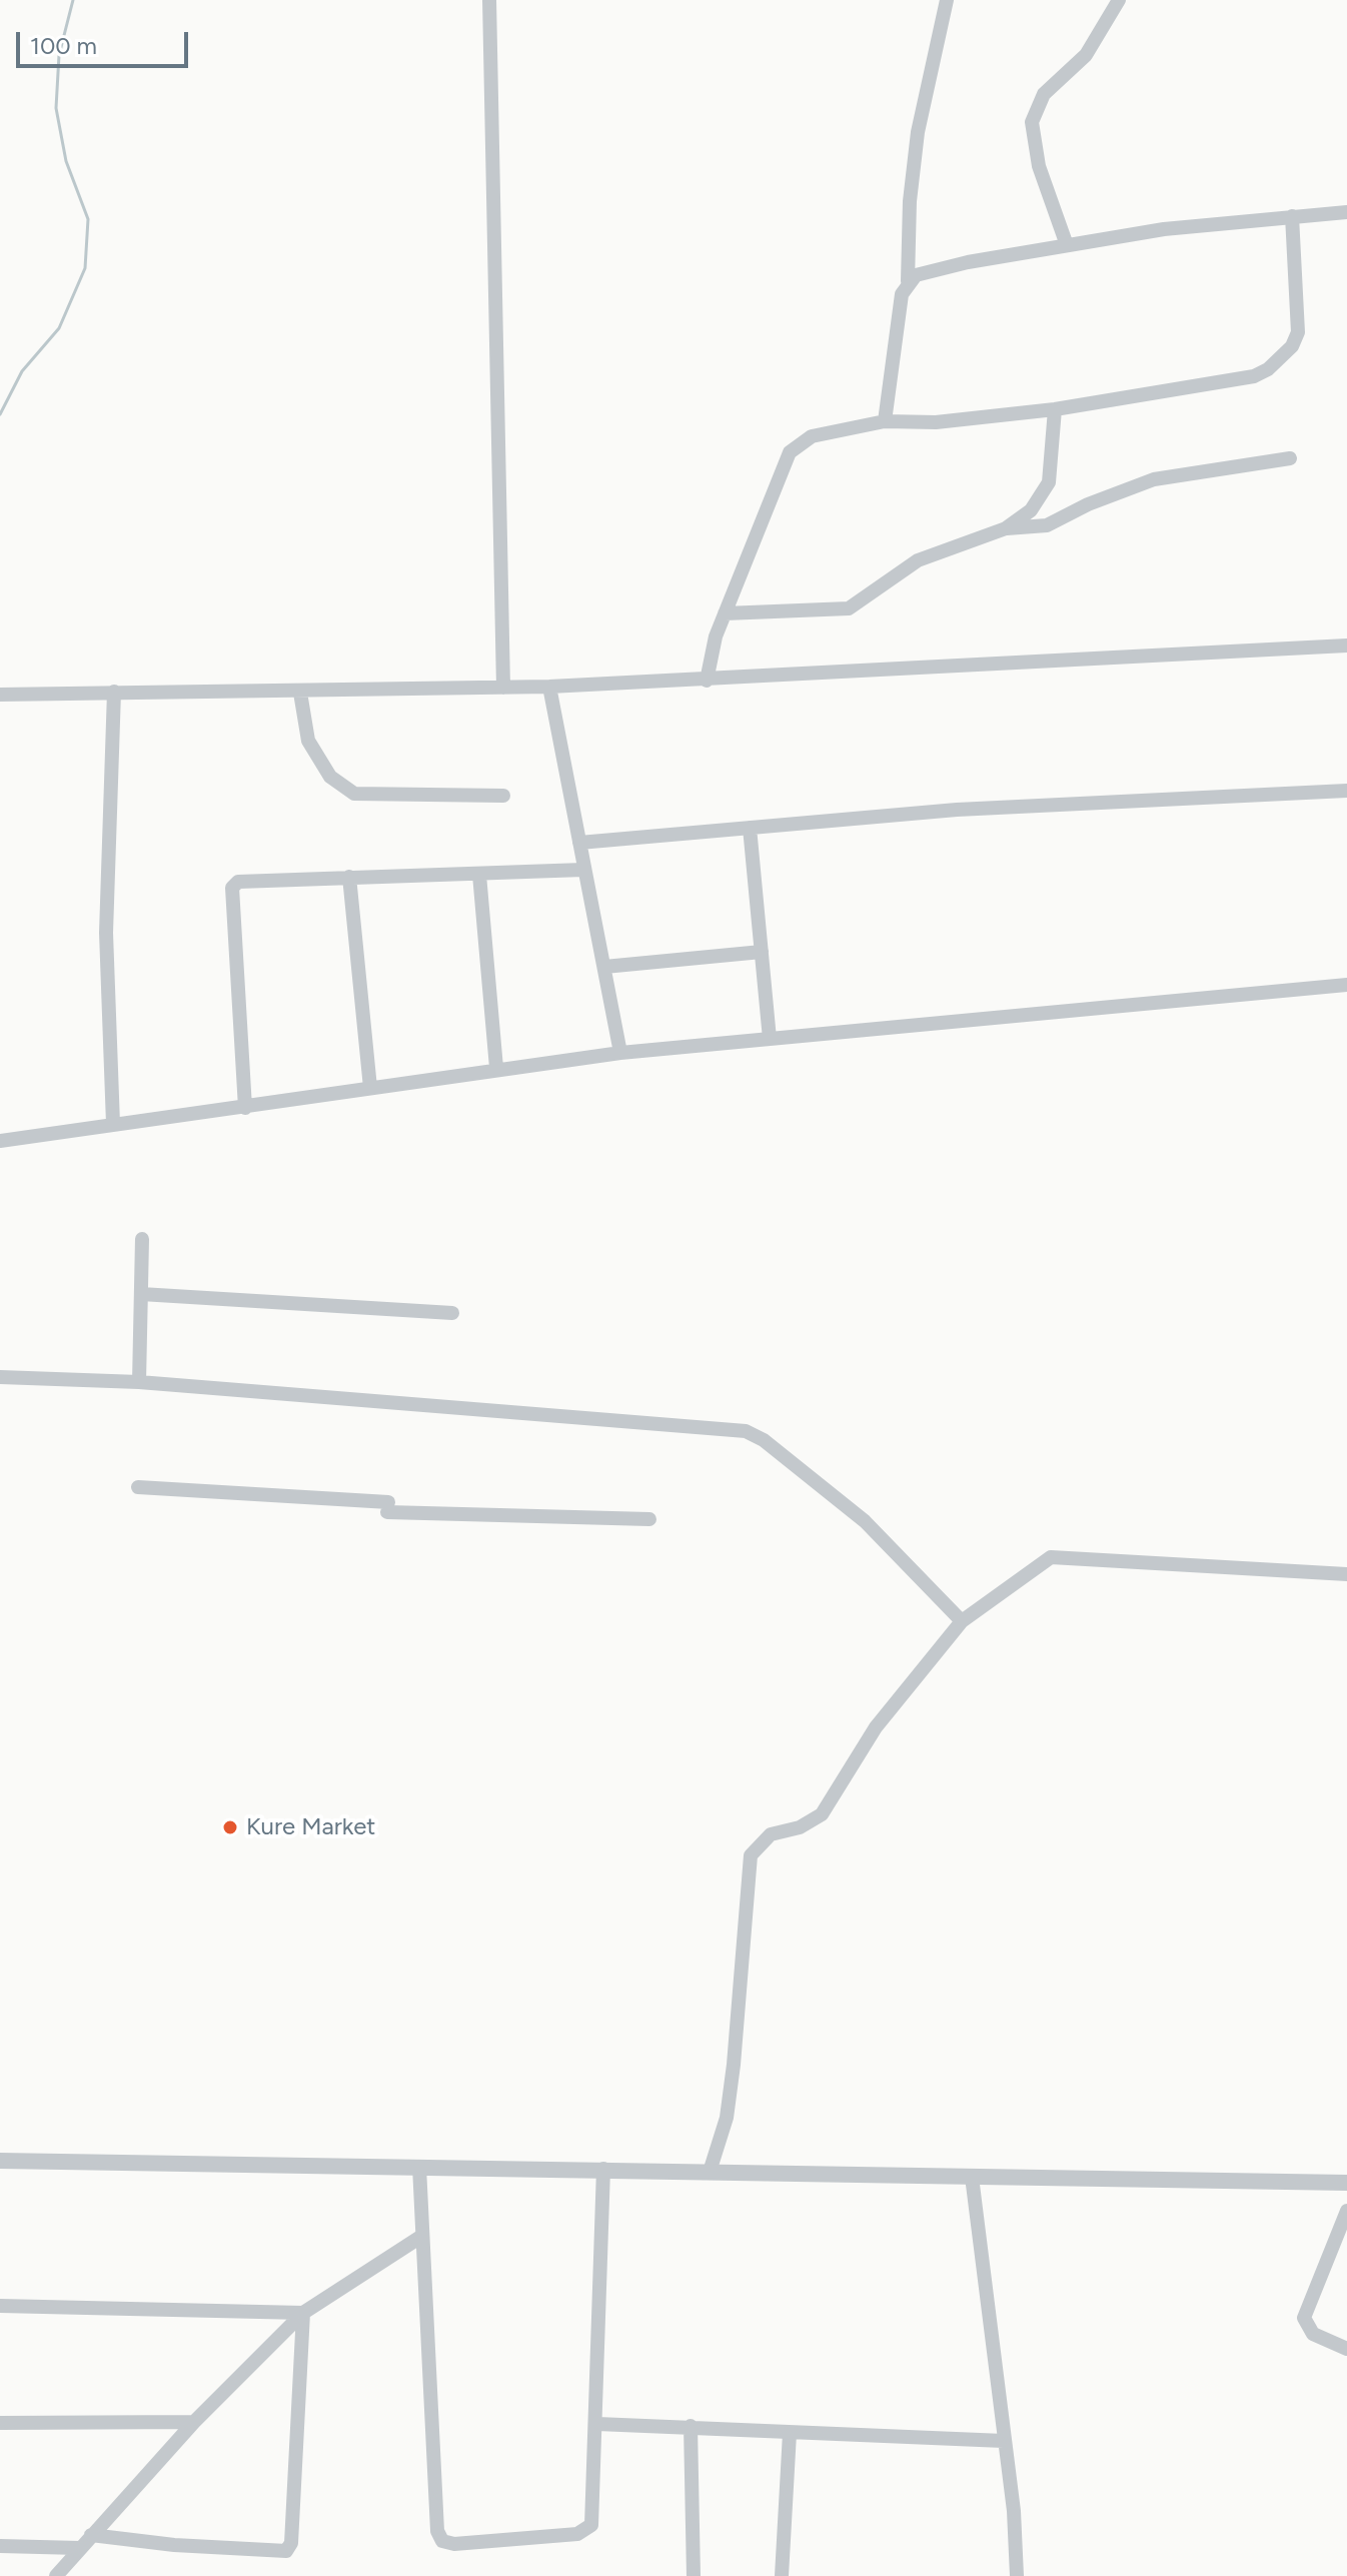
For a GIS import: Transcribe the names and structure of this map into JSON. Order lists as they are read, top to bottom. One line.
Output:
{"places":["Kure Market"],"scale_bar":"100 m"}
